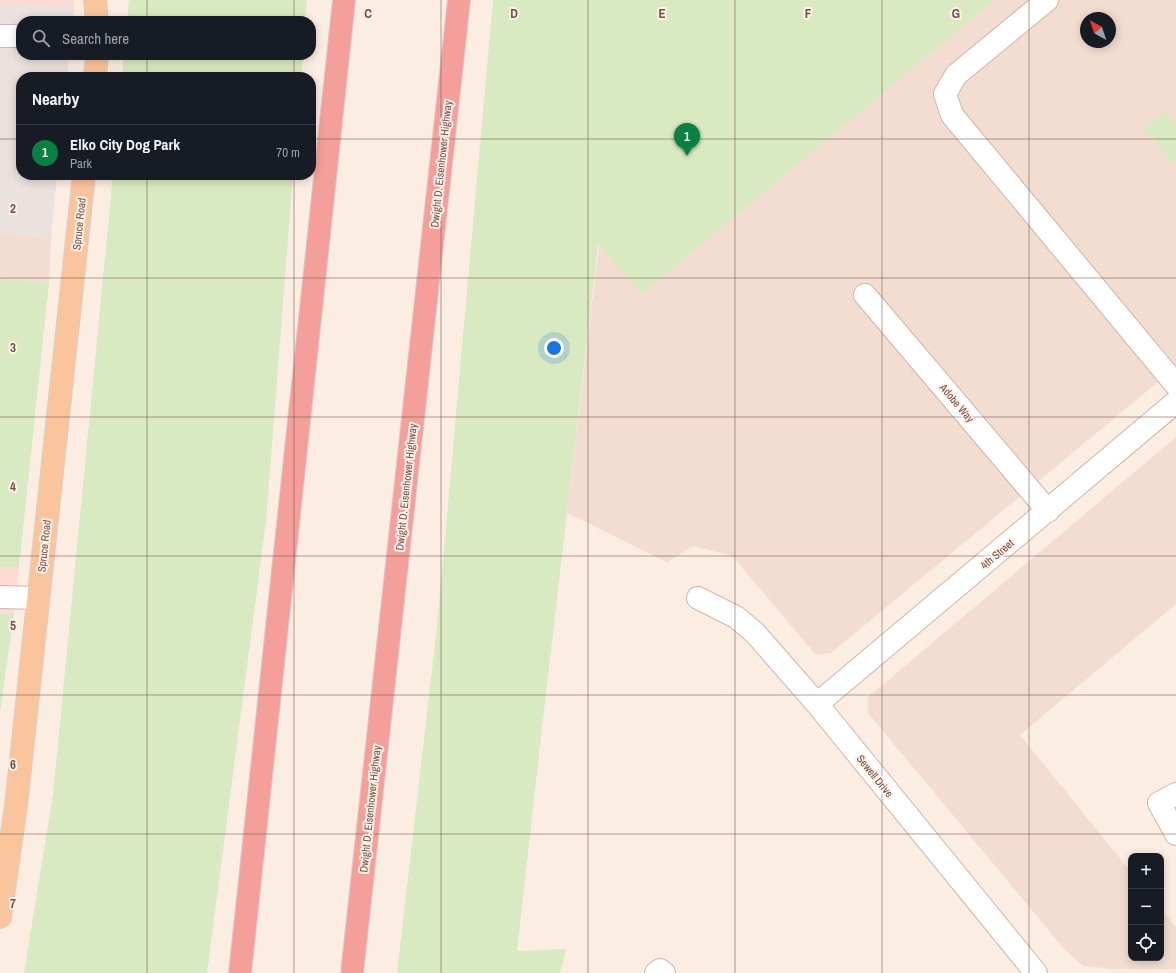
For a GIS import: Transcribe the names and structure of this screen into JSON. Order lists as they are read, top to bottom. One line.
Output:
{"streets":{"highway":["Dwight D. Eisenhower Highway"],"main road":["Spruce Road"],"street":["Adobe Way","4th Street","Sewell Drive"]},"crossings":[["Adobe Way","4th Street"],["4th Street","Sewell Drive"]],"north":"top left","page":{"search":"Search here","heading":"Nearby","pins":"1","list":[{"mark":"1","name":"Elko City Dog Park","note":"Park","value":"70 m"}],"map_buttons":["+","−"]},"grid":{"columns":["C","D","E","F","G"],"rows":["2","3","4","5","6","7"]}}
